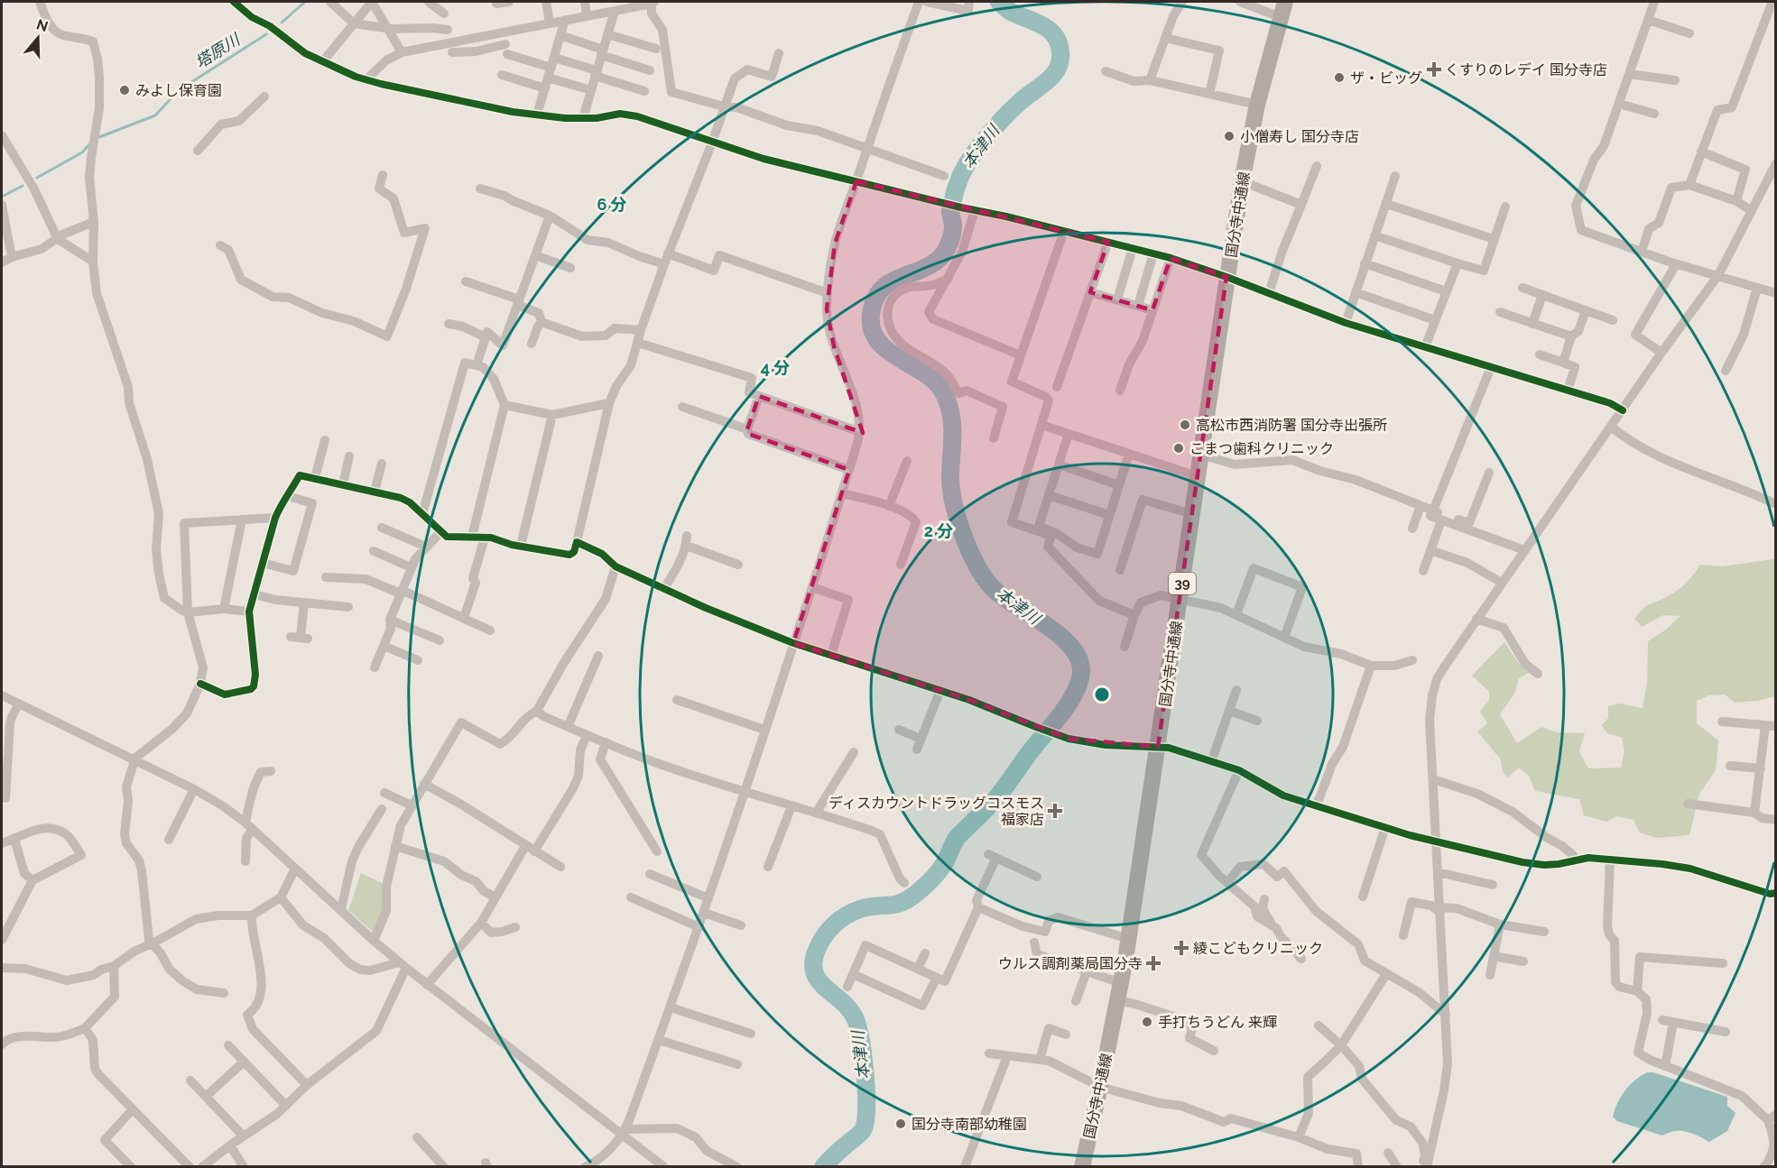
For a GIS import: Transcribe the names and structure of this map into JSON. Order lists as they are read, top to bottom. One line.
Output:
{"streets":{"main road":["国分寺中通線","39"]},"water":["塔原川","本津川"],"places":{"health":["くすりのレデイ 国分寺店","ディスカウントドラッグコスモス 福家店","綾こどもクリニック","ウルス調剤薬局国分寺"],"other":["ザ・ビッグ","みよし保育園","小僧寿し 国分寺店","高松市西消防署 国分寺出張所","こまつ歯科クリニック","手打ちうどん 来輝","国分寺南部幼稚園"]},"north":"top","rings":["6 分","4 分","2 分"]}
